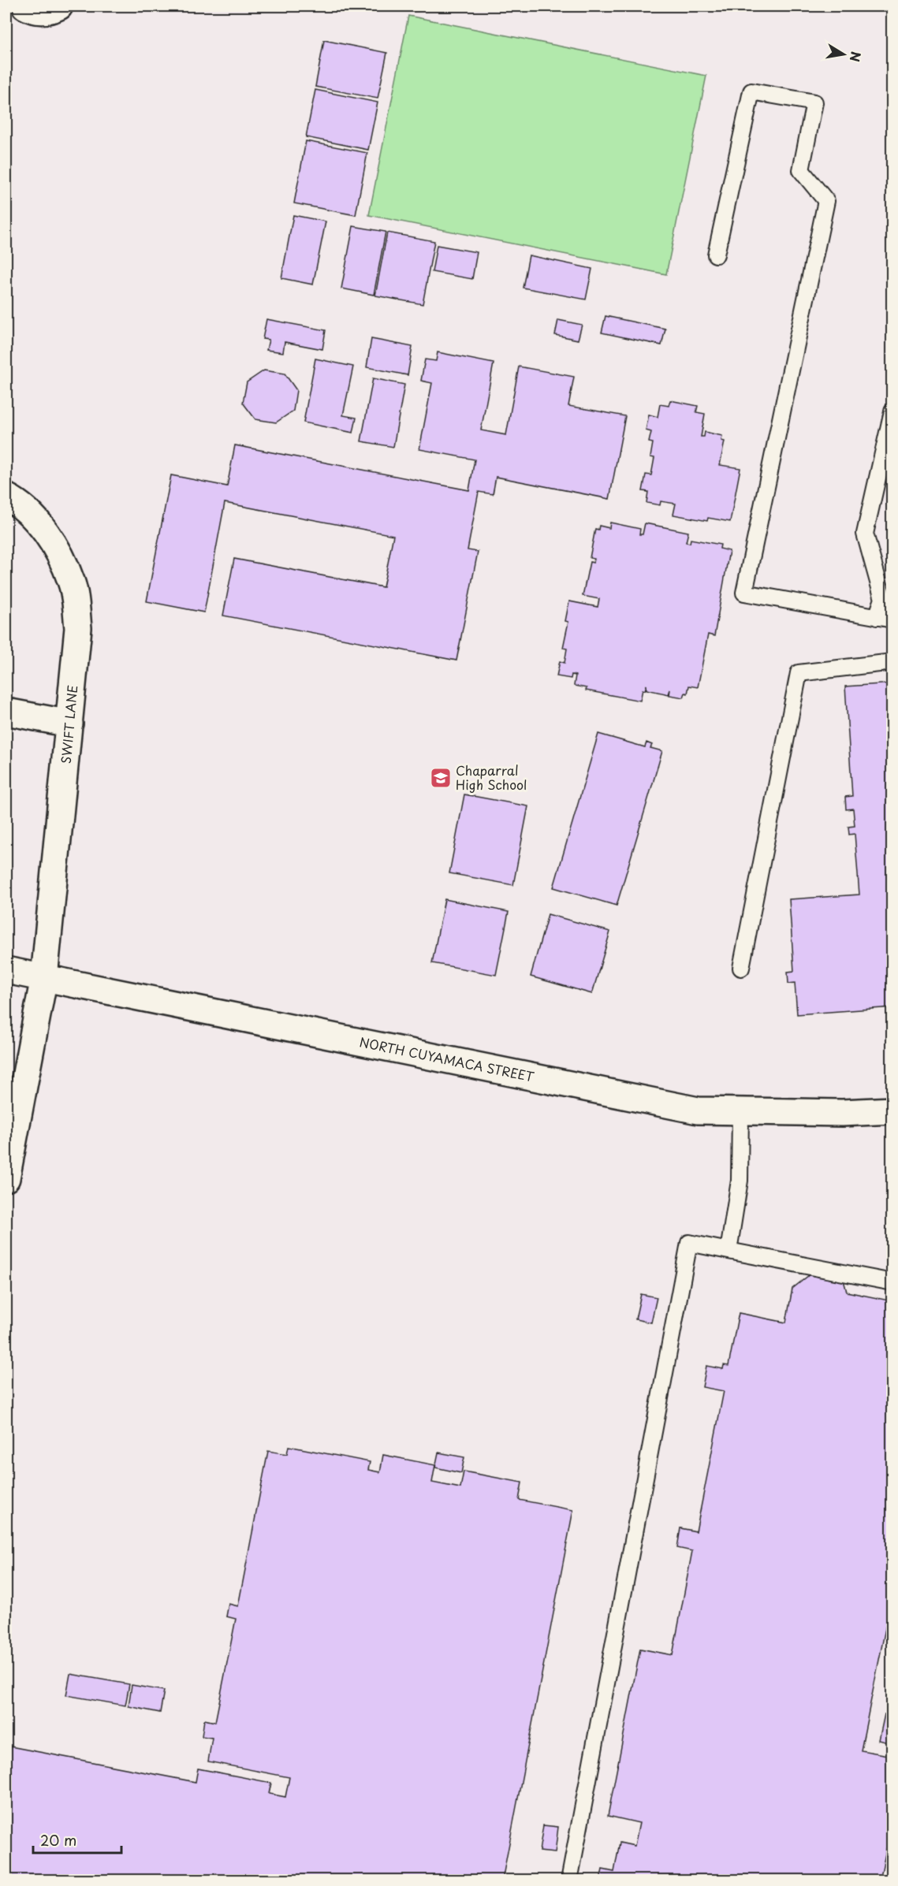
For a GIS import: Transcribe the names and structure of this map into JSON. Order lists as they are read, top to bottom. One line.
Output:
{"streets":{"main road":["SWIFT LANE","NORTH CUYAMACA STREET"]},"crossings":[["SWIFT LANE","NORTH CUYAMACA STREET"]],"places":{"school or university":["Chaparral High School"]},"scale_bar":"20 m","north":"right"}
